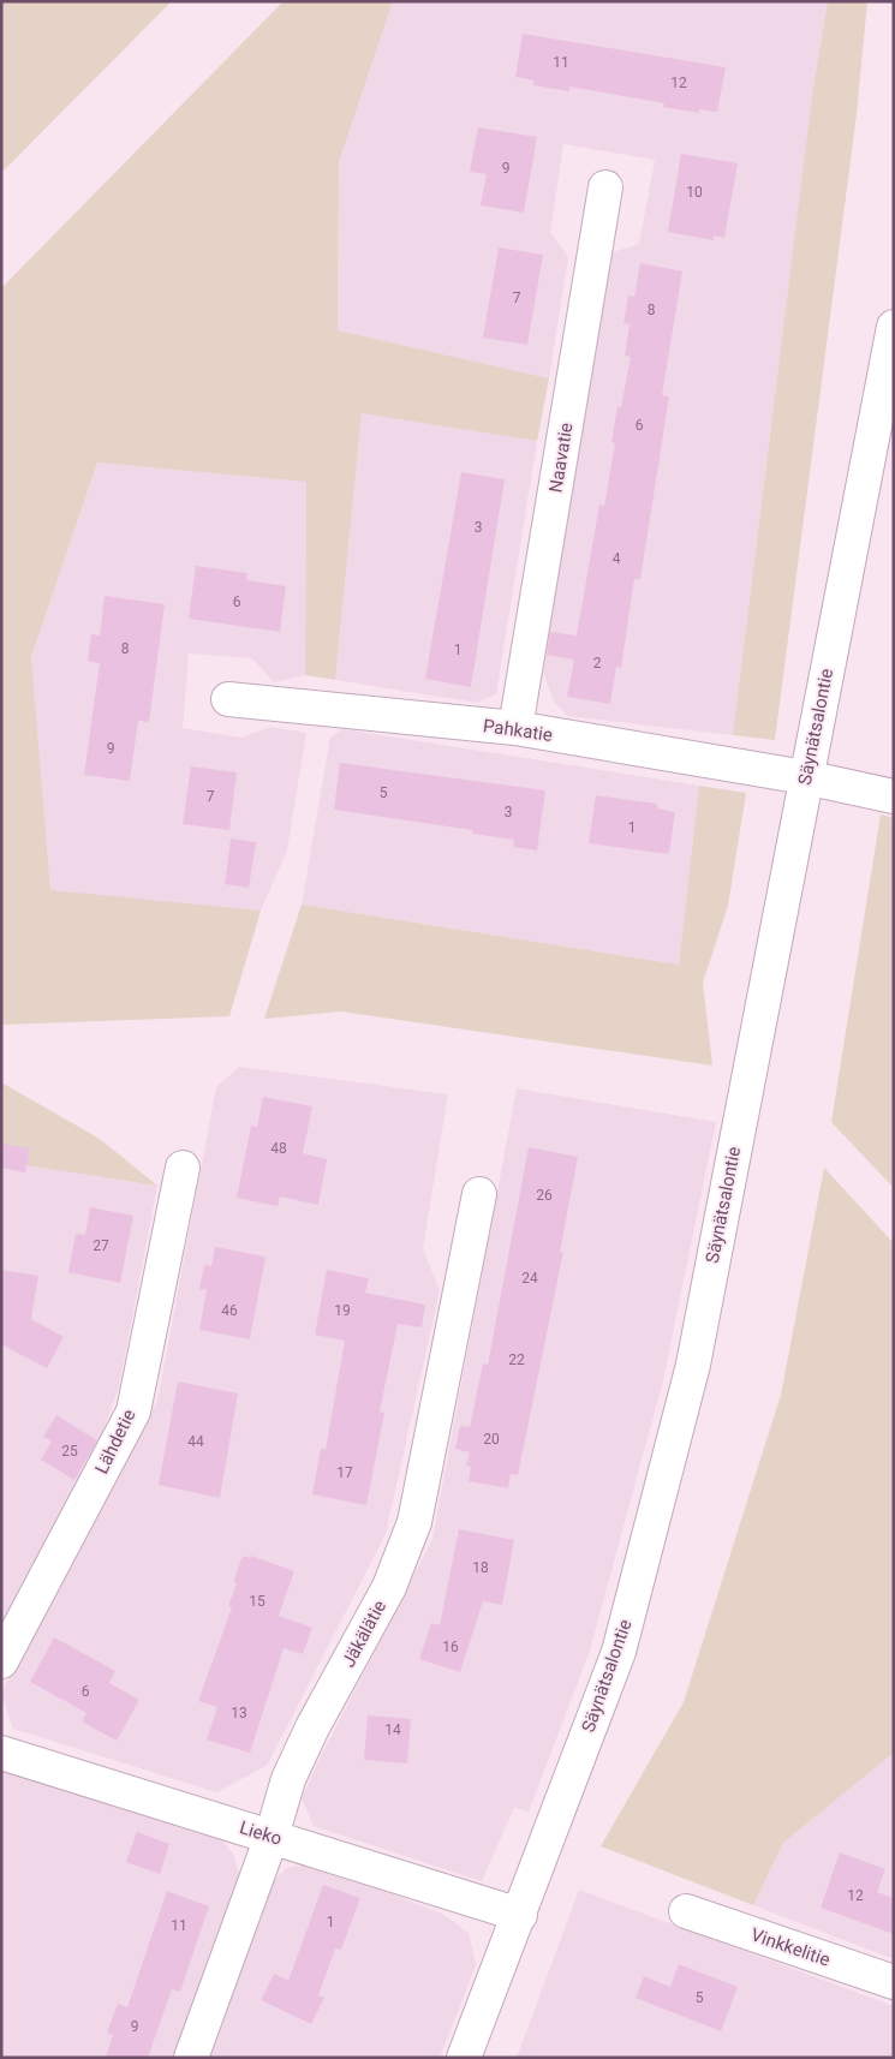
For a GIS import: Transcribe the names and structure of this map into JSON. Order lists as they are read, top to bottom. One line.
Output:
{"streets":{"street":["Naavatie","Säynätsalontie","Pahkatie","Lähdetie","Jäkälätie","Lieko","Vinkkelitie"]},"crossings":[["Naavatie","Pahkatie"],["Säynätsalontie","Pahkatie"],["Säynätsalontie","Lieko"],["Jäkälätie","Lieko"]],"house_numbers":["11","12","9","10","7","8","6","3","4","6","8","1","2","9","5","7","3","1","48","26","27","24","46","19","22","20","44","25","17","18","15","16","6","13","14","12","1","11","5","9"]}
